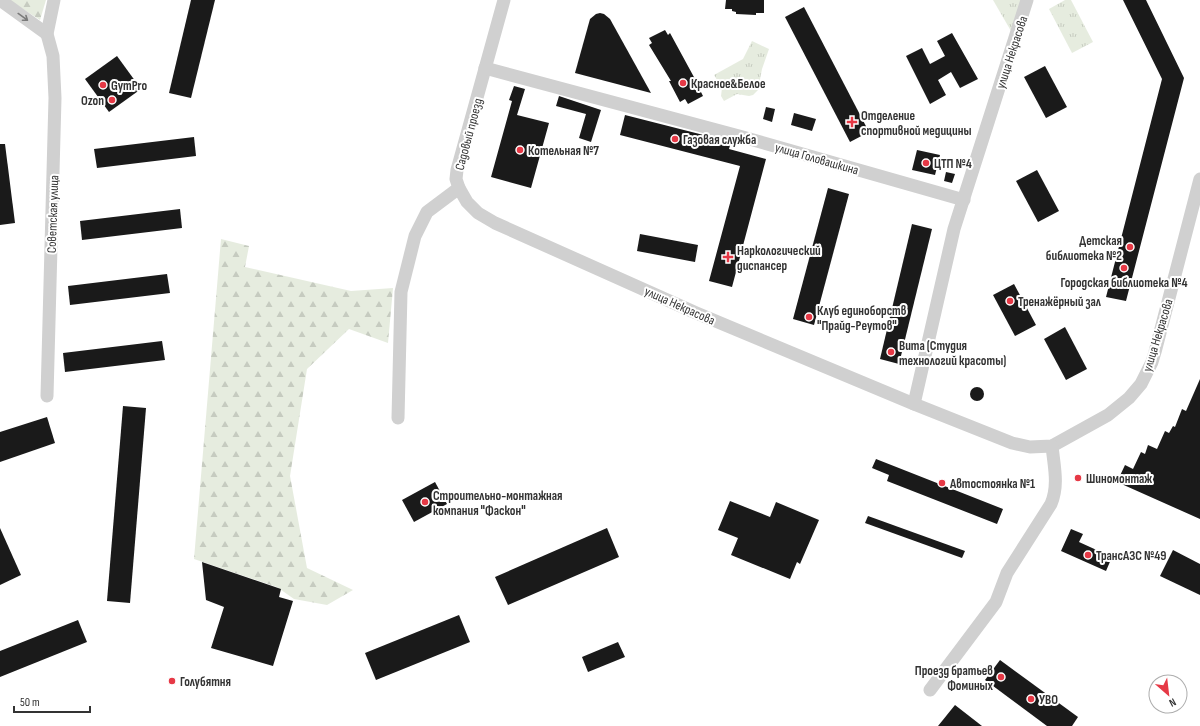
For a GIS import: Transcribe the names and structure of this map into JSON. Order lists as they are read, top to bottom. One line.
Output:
{"streets":{"street":["улица Некрасова","Садовый проезд","улица Головашкина","Советская улица"]},"crossings":[["улица Некрасова","Садовый проезд"],["улица Некрасова","улица Головашкина"],["Садовый проезд","улица Головашкина"]],"places":{"other":["Красное&Белое","GymPro","Ozon","Газовая служба","Котельная №7","ЦТП №4","Детская библиотека №2","Городская библиотека №4","Тренажёрный зал","Клуб единоборств \"Прайд-Реутов\"","Вита (Студия технологий красоты)","Шиномонтаж","Автостоянка №1","Строительно-монтажная компания \"Фаскон\"","ТрансАЗС №49","Проезд братьев Фоминых","Голубятня","УВО"],"health":["Отделение спортивной медицины","Наркологический диспансер"]},"scale_bar":"50 m","north":"bottom right"}
